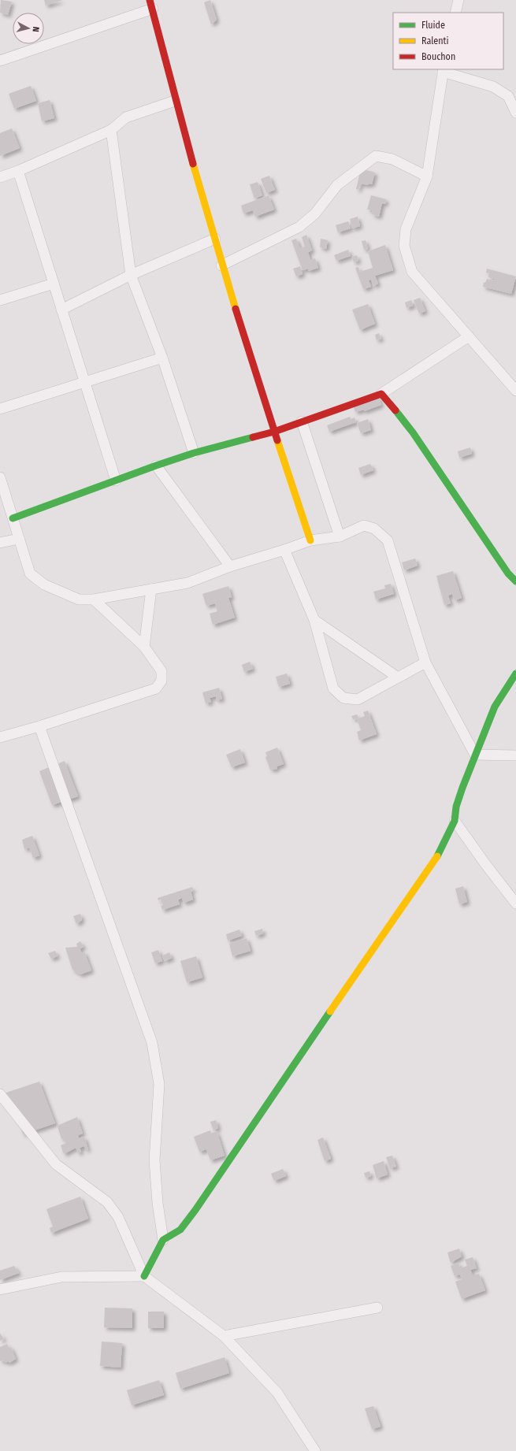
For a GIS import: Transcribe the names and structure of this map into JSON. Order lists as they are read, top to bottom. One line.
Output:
{"legend":["Fluide","Ralenti","Bouchon"],"north":"right"}
